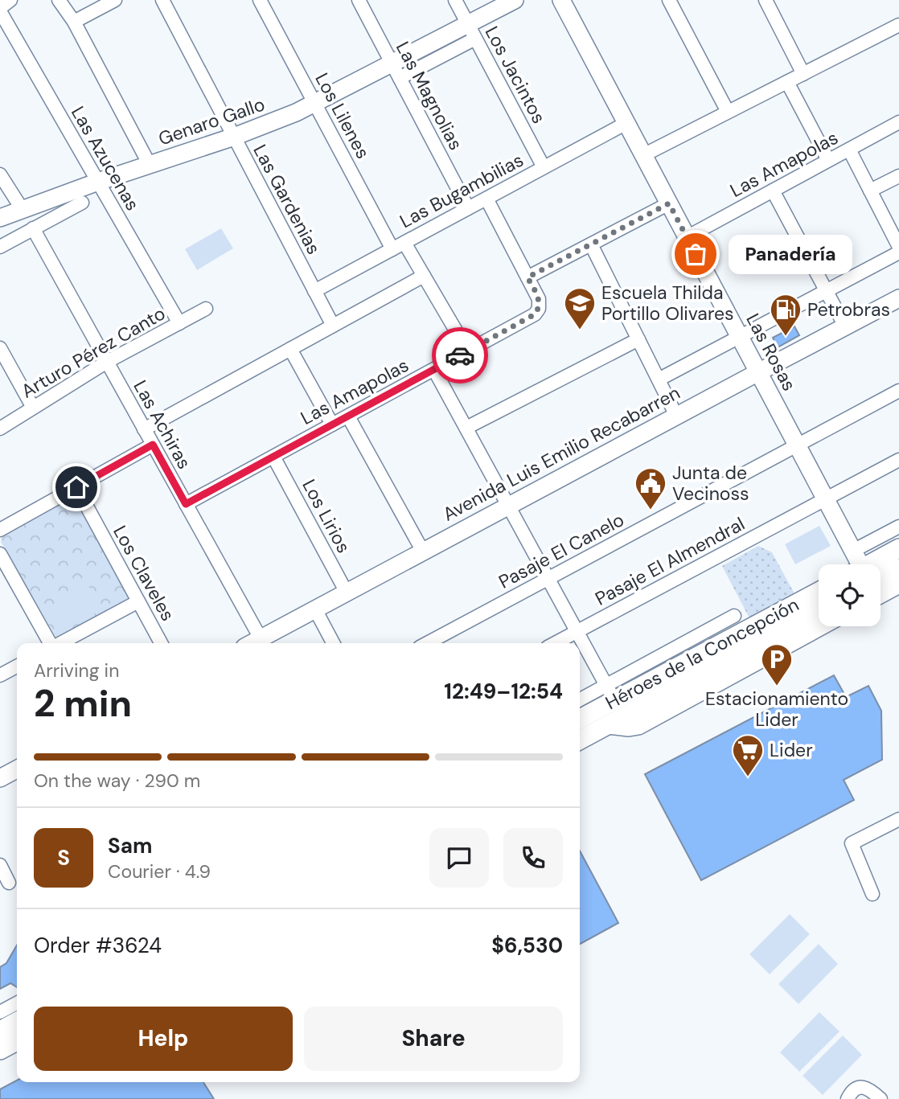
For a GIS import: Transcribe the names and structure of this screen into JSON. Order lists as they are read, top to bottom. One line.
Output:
{"streets":{"main road":["Héroes de la Concepción"],"street":["Los Jacintos","Las Magnolias","Los Lilenes","Genaro Gallo","Las Azucenas","Las Amapolas","Las Bugambilias","Las Gardenias","Arturo Pérez Canto","Las Rosas","Las Achiras","Avenida Luis Emilio Recabarren","Los Lirios","Pasaje El Canelo","Pasaje El Almendral","Los Claveles"]},"crossings":[["Los Jacintos","Genaro Gallo"],["Los Jacintos","Las Bugambilias"],["Las Magnolias","Genaro Gallo"],["Las Magnolias","Las Bugambilias"],["Los Lilenes","Genaro Gallo"],["Los Lilenes","Las Bugambilias"],["Genaro Gallo","Las Azucenas"],["Genaro Gallo","Las Gardenias"],["Las Azucenas","Arturo Pérez Canto"],["Las Amapolas","Las Rosas"],["Las Amapolas","Las Achiras"],["Las Amapolas","Los Lirios"],["Las Bugambilias","Las Gardenias"],["Las Bugambilias","Las Rosas"],["Arturo Pérez Canto","Las Achiras"],["Las Rosas","Avenida Luis Emilio Recabarren"],["Las Rosas","Pasaje El Canelo"],["Las Rosas","Pasaje El Almendral"],["Las Achiras","Avenida Luis Emilio Recabarren"],["Avenida Luis Emilio Recabarren","Los Lirios"]],"places":{"other":["Panadería"],"school or university":["Escuela Thilda Portillo Olivares"],"fuel station":["Petrobras"],"public building":["Junta de Vecinoss"],"parking":["Estacionamiento Lider"],"supermarket":["Lider"]},"page":{"bubble":"Panadería","heading":["2 min","Arriving in","12:49–12:54"],"panel":["Sam","Courier · 4.9","Order #3624","$6,530"],"bar":"On the way · 290 m","round":"S","buttons":["Help","Share"]}}
